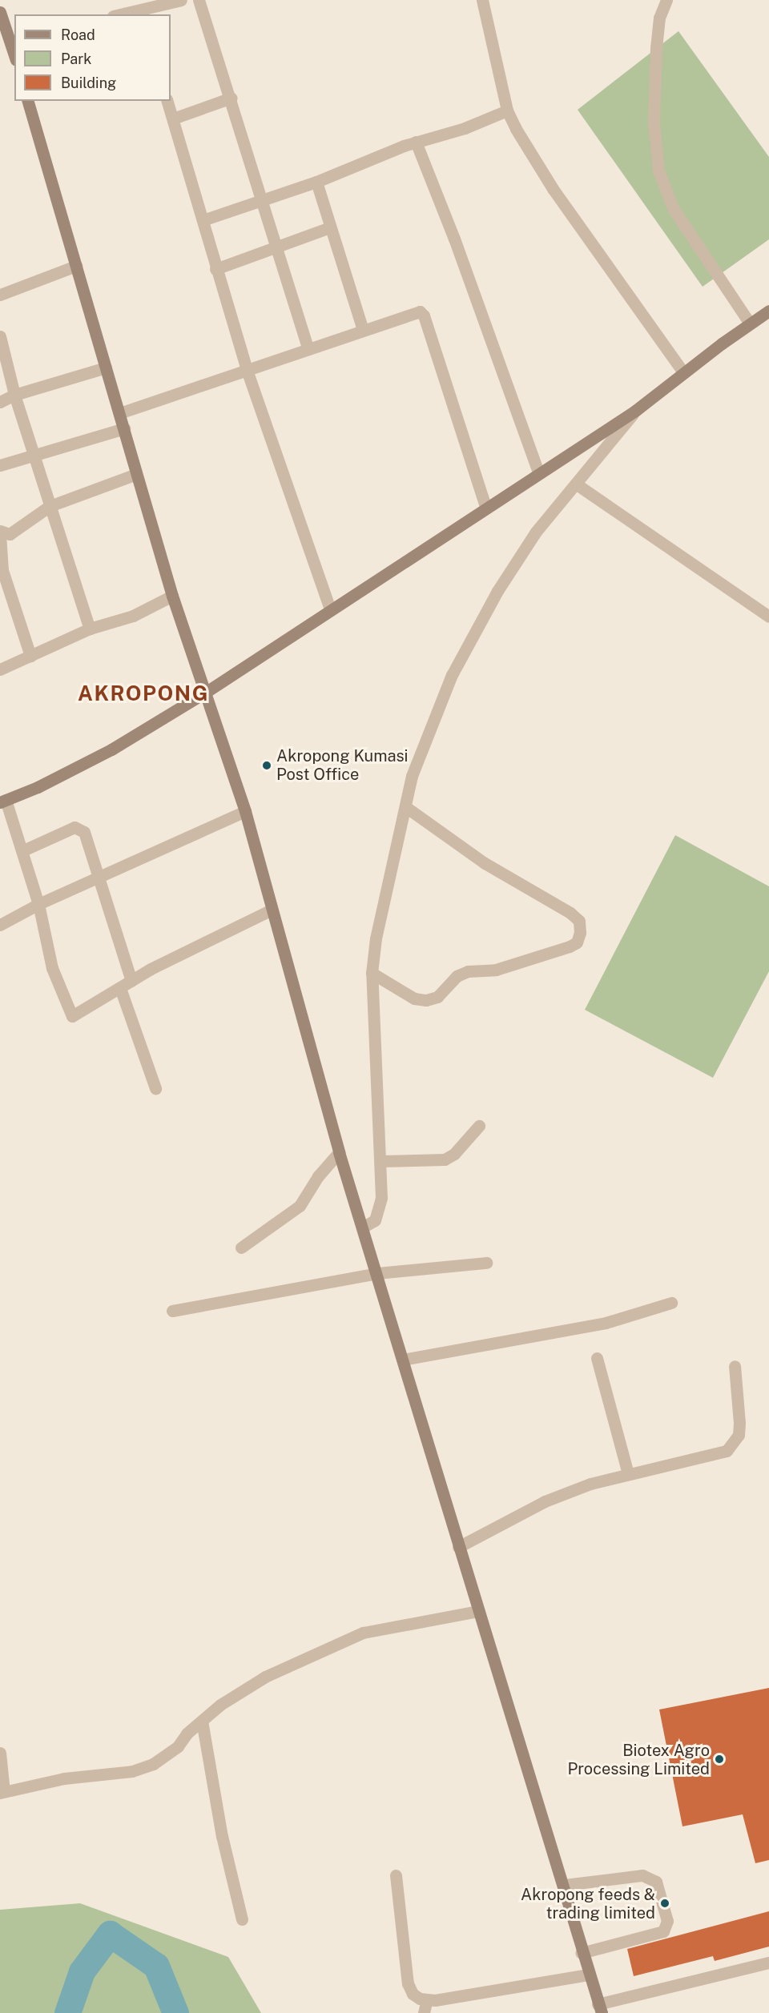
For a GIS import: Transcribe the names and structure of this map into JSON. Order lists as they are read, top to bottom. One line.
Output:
{"districts":["AKROPONG"],"places":["Akropong Kumasi Post Office","Biotex Agro Processing Limited","Akropong feeds & trading limited"],"legend":["Road","Park","Building"]}
